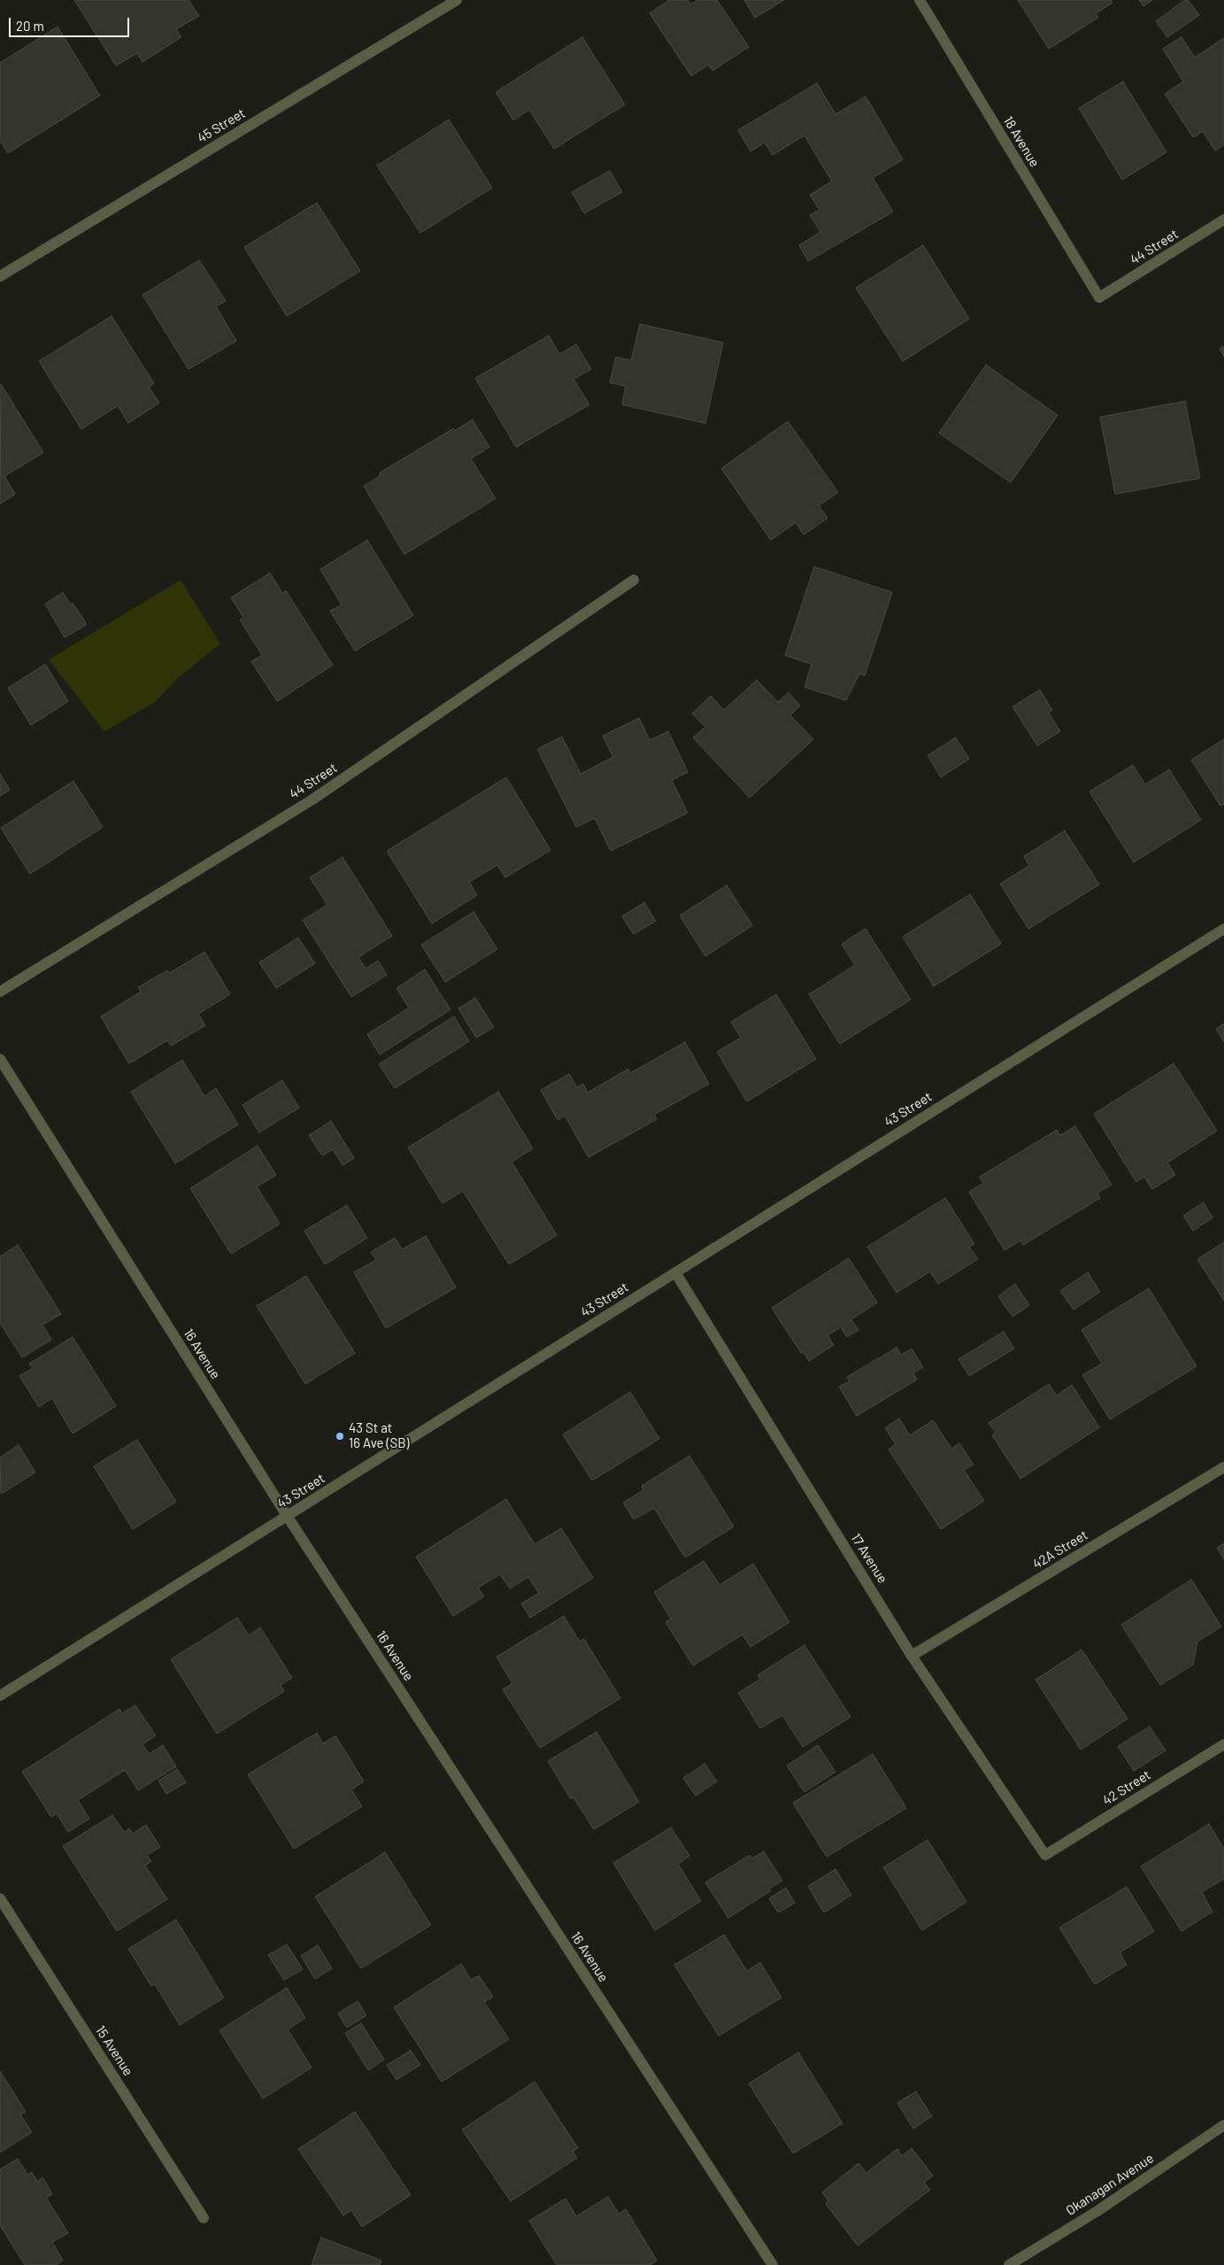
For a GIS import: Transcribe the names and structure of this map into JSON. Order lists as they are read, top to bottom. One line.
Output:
{"streets":{"street":["45 Street","18 Avenue","44 Street","43 Street","16 Avenue","42A Street","17 Avenue","42 Street","15 Avenue","Okanagan Avenue"]},"crossings":[["18 Avenue","44 Street"],["43 Street","16 Avenue"],["43 Street","17 Avenue"],["42A Street","17 Avenue"],["17 Avenue","42 Street"]],"places":["43 St at 16 Ave (SB)"],"scale_bar":"20 m"}
